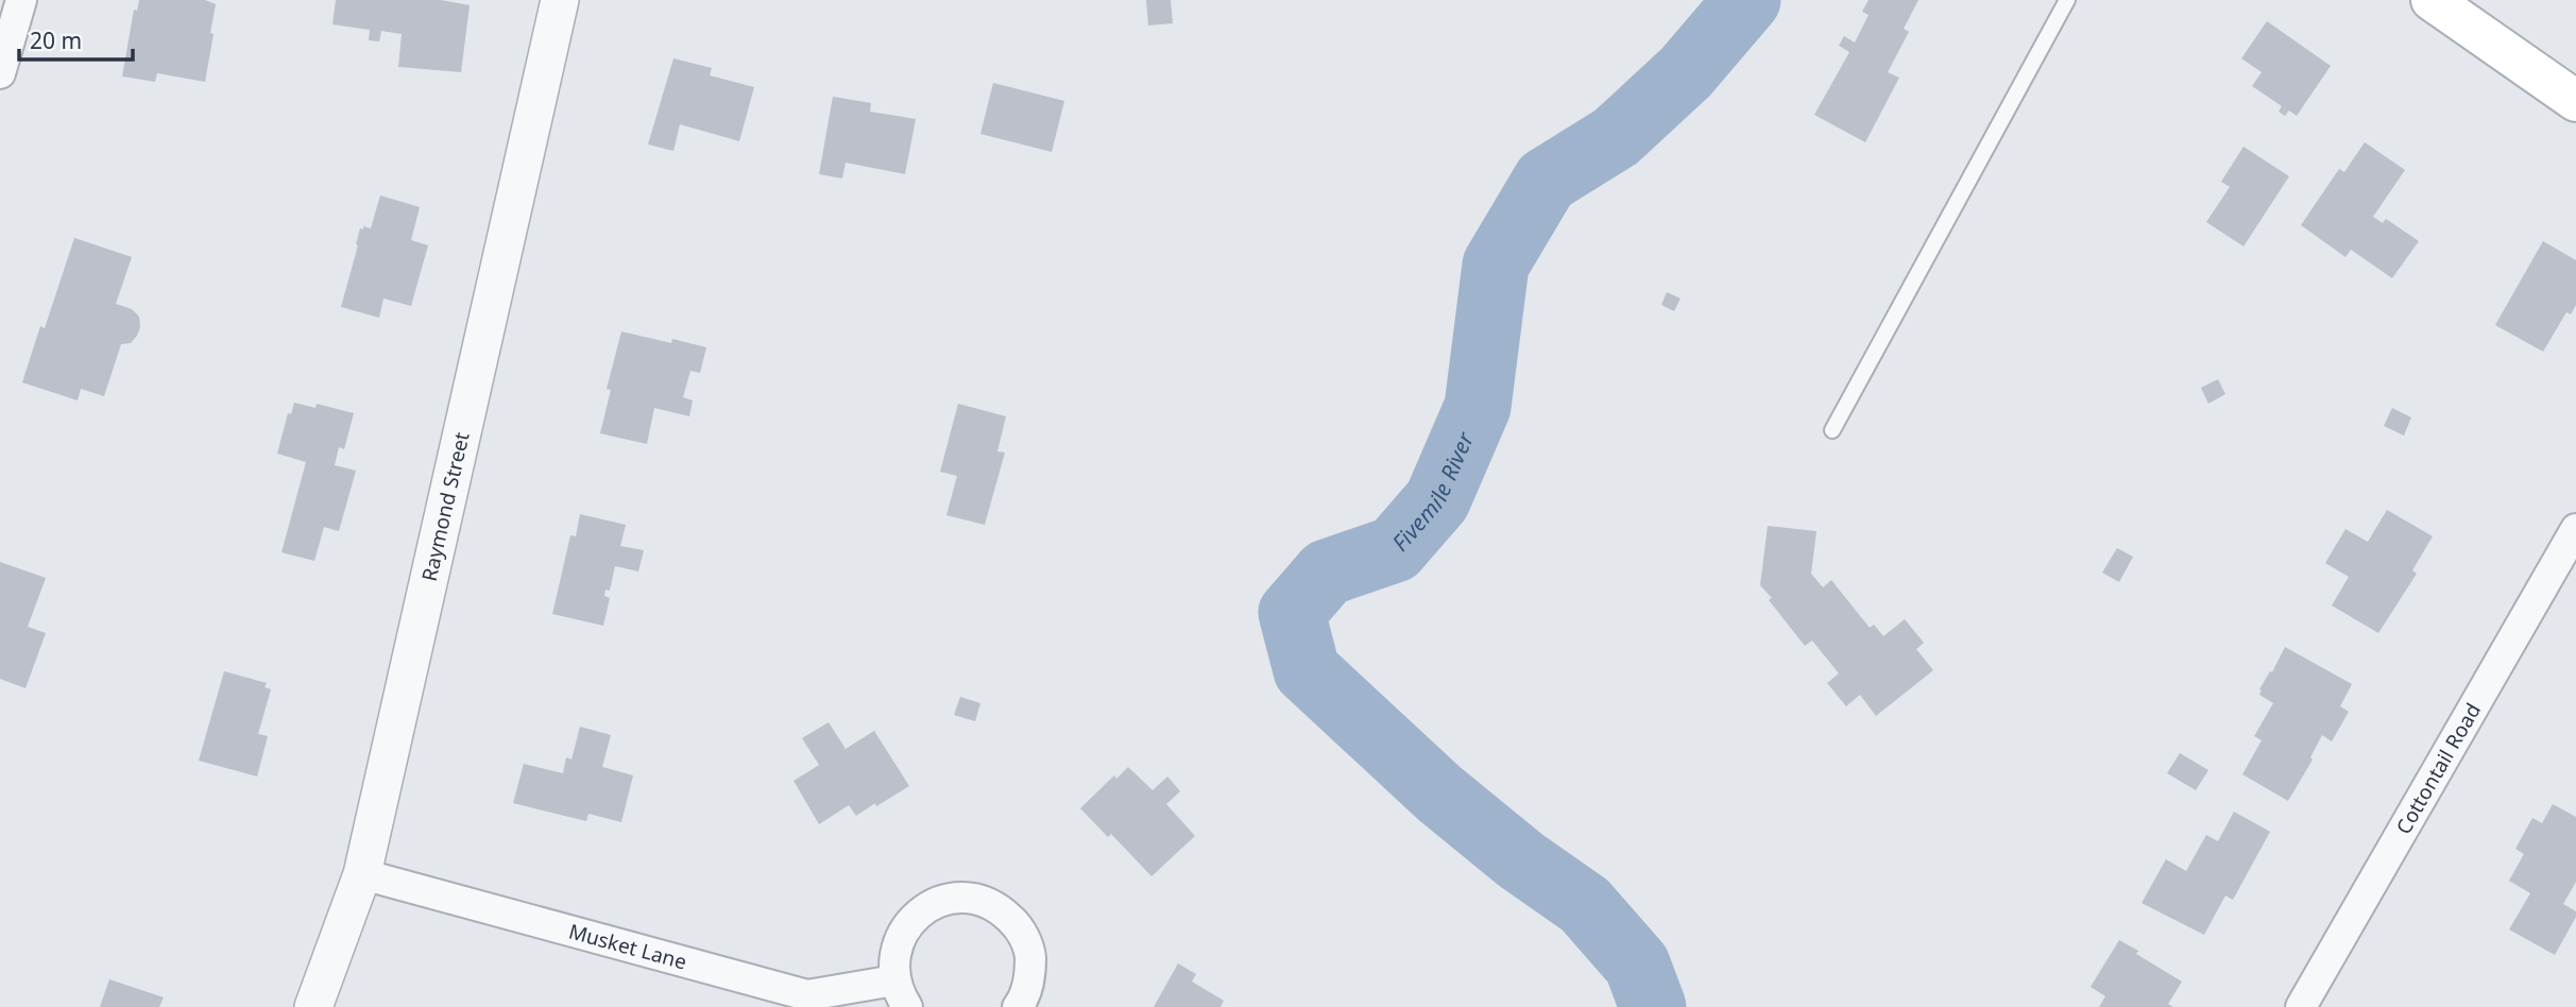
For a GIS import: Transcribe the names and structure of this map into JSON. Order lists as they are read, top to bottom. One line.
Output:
{"streets":{"street":["Raymond Street","Cottontail Road","Musket Lane"]},"crossings":[["Raymond Street","Musket Lane"]],"water":["Fivemile River"],"scale_bar":"20 m"}
